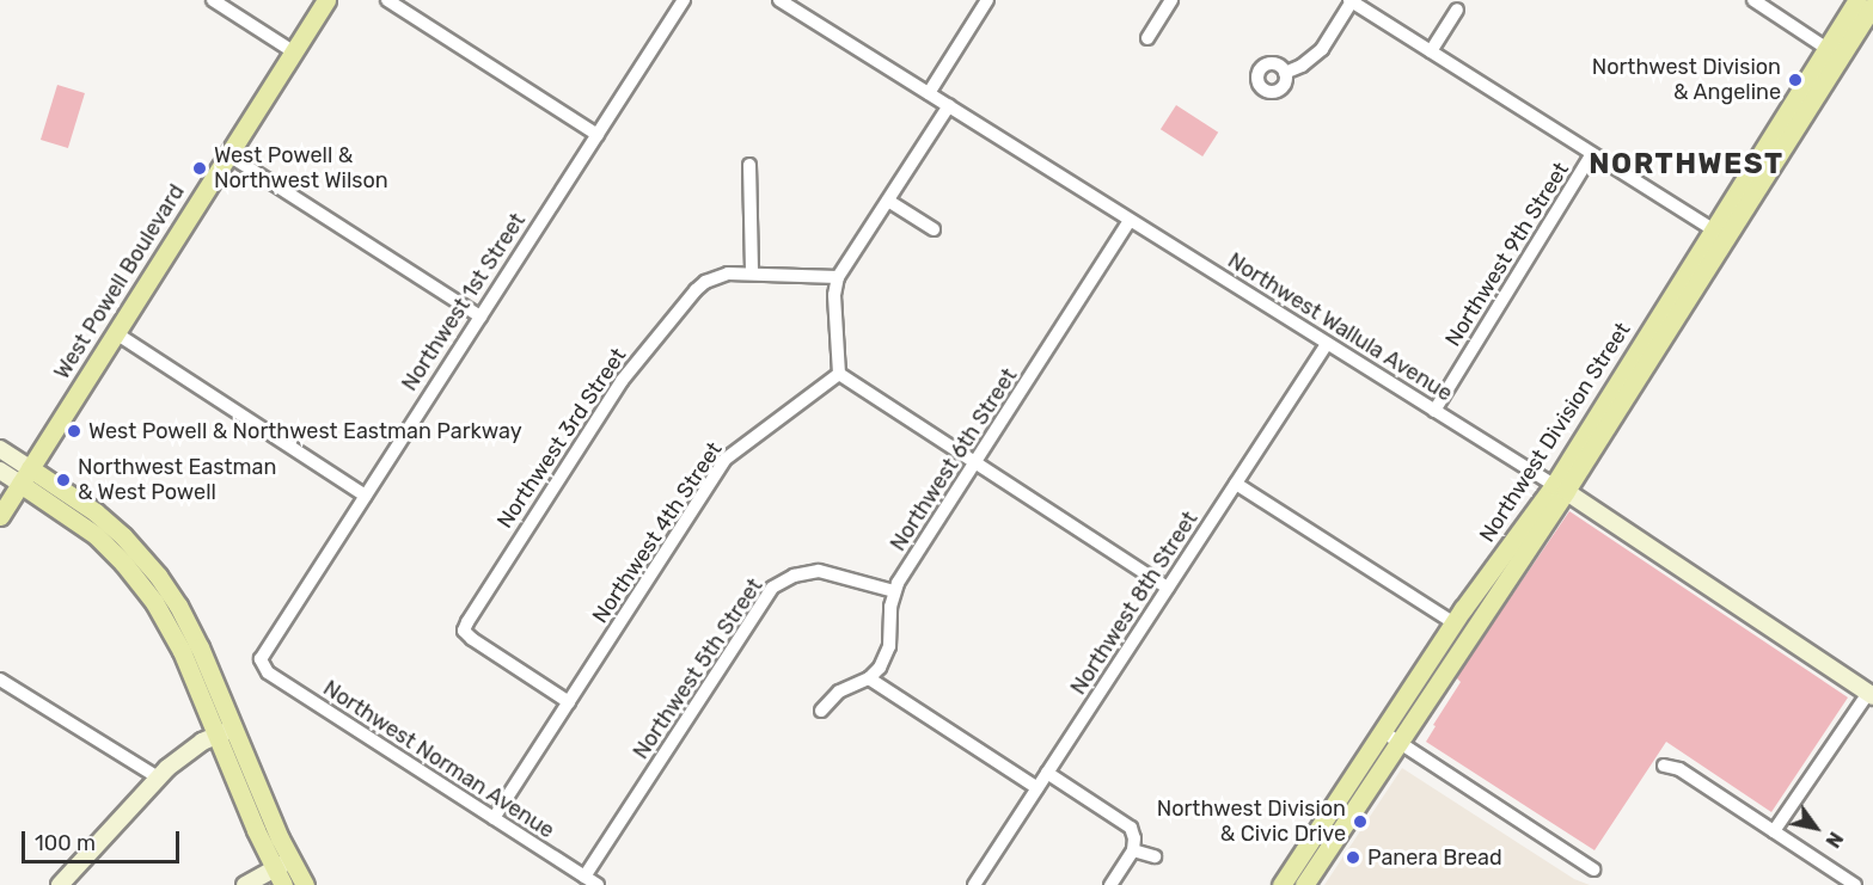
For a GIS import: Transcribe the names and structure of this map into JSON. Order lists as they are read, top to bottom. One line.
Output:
{"streets":{"main road":["West Powell Boulevard","Northwest Division Street"],"street":["Northwest 9th Street","Northwest 1st Street","Northwest Wallula Avenue","Northwest 3rd Street","Northwest 6th Street","Northwest 4th Street","Northwest 8th Street","Northwest 5th Street","Northwest Norman Avenue"]},"crossings":[["Northwest 9th Street","Northwest Wallula Avenue"],["Northwest 1st Street","Northwest Norman Avenue"],["Northwest Wallula Avenue","Northwest Division Street"],["Northwest Wallula Avenue","Northwest 6th Street"],["Northwest Wallula Avenue","Northwest 8th Street"],["Northwest 3rd Street","Northwest 4th Street"],["Northwest 6th Street","Northwest 5th Street"],["Northwest 4th Street","Northwest Norman Avenue"],["Northwest 5th Street","Northwest Norman Avenue"]],"districts":["NORTHWEST"],"places":["Northwest Division & Angeline","West Powell & Northwest Wilson","West Powell & Northwest Eastman Parkway","Northwest Eastman & West Powell","Northwest Division & Civic Drive","Panera Bread"],"scale_bar":"100 m","north":"bottom right"}
